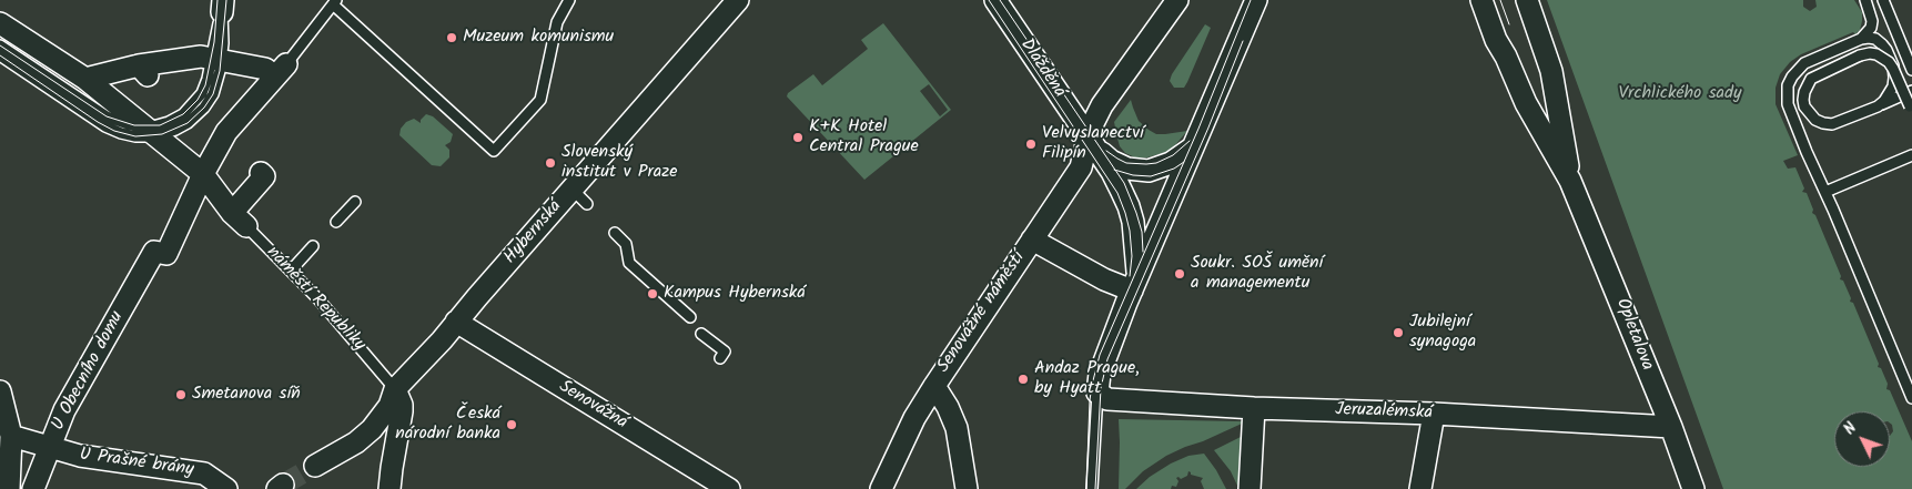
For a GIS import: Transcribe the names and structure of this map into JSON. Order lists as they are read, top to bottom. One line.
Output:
{"streets":{"street":["Dlážděná","Hybernská","náměstí Republiky","Senovážné náměstí","Opletalova","U Obecního domu","Senovážná","Jeruzalémská","U Prašné brány"]},"crossings":[["Dlážděná","Senovážné náměstí"],["Hybernská","náměstí Republiky"],["Hybernská","Senovážná"],["náměstí Republiky","U Obecního domu"],["Opletalova","Jeruzalémská"],["U Obecního domu","U Prašné brány"]],"parks":["Vrchlického sady"],"places":["Muzeum komunismu","K+K Hotel Central Prague","Velvyslanectví Filipín","Slovenský institut v Praze","Soukr. SOŠ umění a managementu","Kampus Hybernská","Jubilejní synagoga","Andaz Prague, by Hyatt","Smetanova síň","Česká národní banka"],"north":"top left"}
